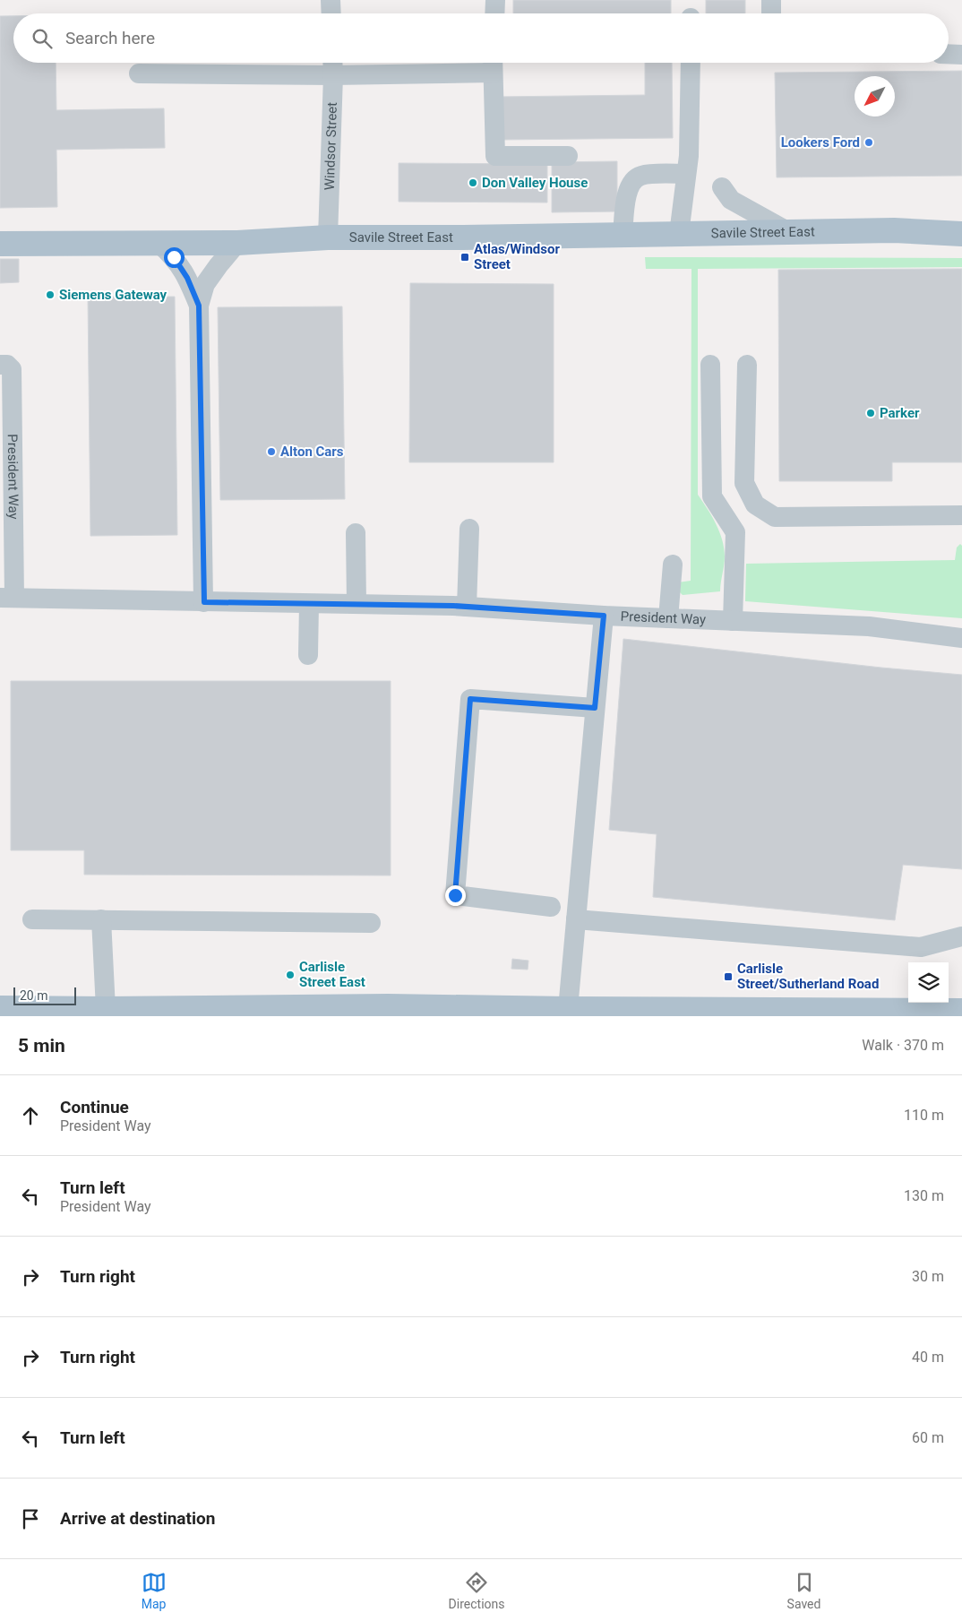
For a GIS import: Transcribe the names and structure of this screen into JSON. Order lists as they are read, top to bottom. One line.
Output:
{"streets":{"main road":["Savile Street East"],"street":["Windsor Street","President Way"]},"crossings":[["Windsor Street","Savile Street East"]],"places":{"other":["Lookers Ford","Don Valley House","Siemens Gateway","Parker","Alton Cars","Carlisle Street East"],"transit":["Atlas/Windsor Street","Carlisle Street/Sutherland Road"]},"scale_bar":"20 m","north":"bottom left","page":{"search":"Search here","scale":"20 m","heading":["5 min","Walk · 370 m"],"list":[["Continue","President Way","110 m"],["Turn left","President Way","130 m"],["Turn right","30 m"],["Turn right","40 m"],["Turn left","60 m"],"Arrive at destination"],"nav":["Map","Directions","Saved"]}}
